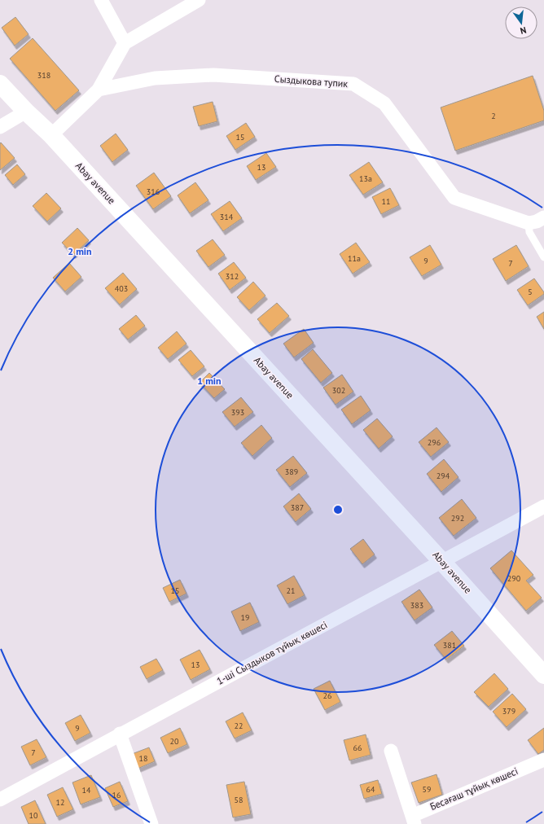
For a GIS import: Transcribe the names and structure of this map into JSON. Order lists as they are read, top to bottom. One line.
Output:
{"streets":{"street":["Сыздыкова тупик","Abay avenue","1-ші Сыздықов тұйық көшесі","Бесағаш тұйық көшесі"]},"crossings":[["Abay avenue","1-ші Сыздықов тұйық көшесі"]],"house_numbers":["318","2","15","13","13а","316","11","314","11а","9","7","312","403","5","302","393","296","389","294","387","292","290","15","21","383","19","381","13","26","379","22","9","20","66","7","18","64","59","14","16","58","12","10"],"north":"bottom","rings":["2 min","1 min"]}
